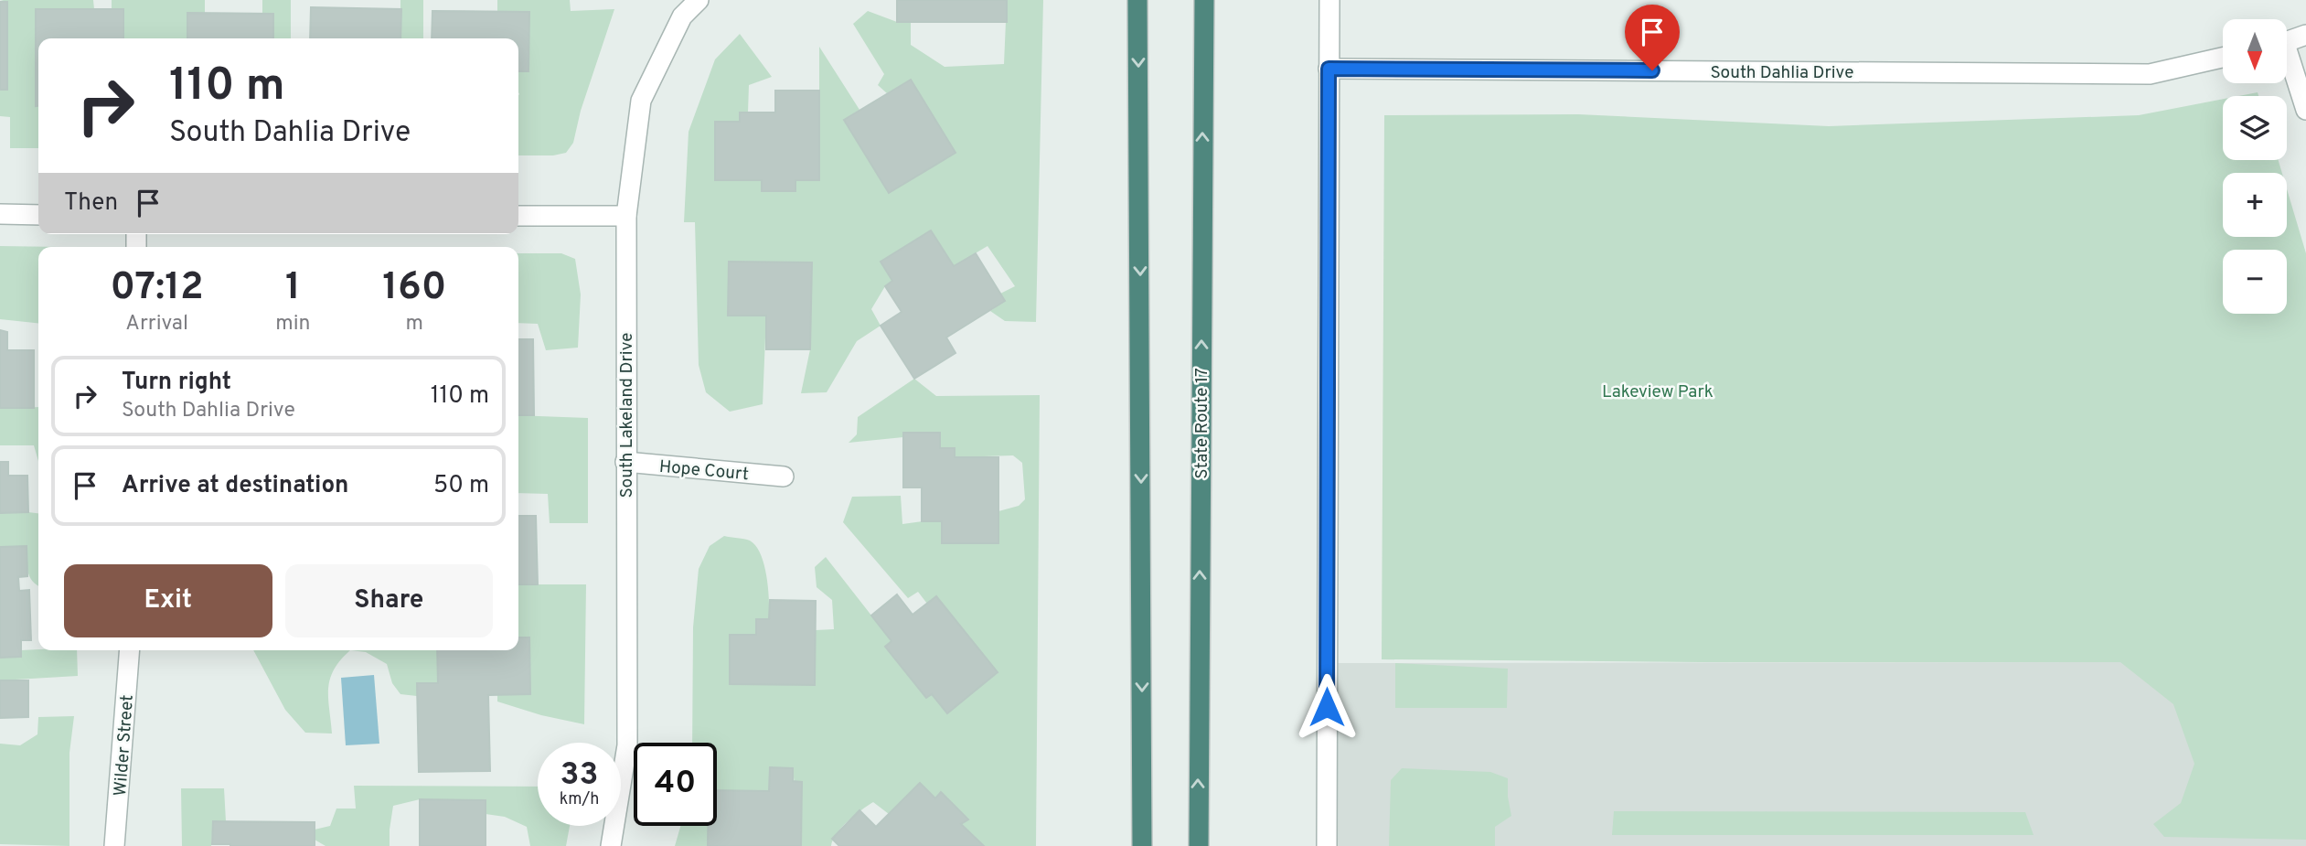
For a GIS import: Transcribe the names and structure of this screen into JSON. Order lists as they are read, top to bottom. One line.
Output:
{"streets":{"highway":["State Route 17"],"street":["South Dahlia Drive","South Lakeland Drive","Hope Court","Wilder Street"]},"crossings":[["South Lakeland Drive","Hope Court"]],"parks":["Lakeview Park"],"north":"bottom","page":{"map_buttons":["+","−"],"turn":["110 m","South Dahlia Drive"],"then":"Then","eta":["07:12","Arrival","1","min","160","m"],"list":[{"name":"Turn right","note":"South Dahlia Drive","value":"110 m"},{"name":"Arrive at destination","value":"50 m"}],"buttons":["Exit","Share"],"speed":"33 km/h","limit":"40"}}
